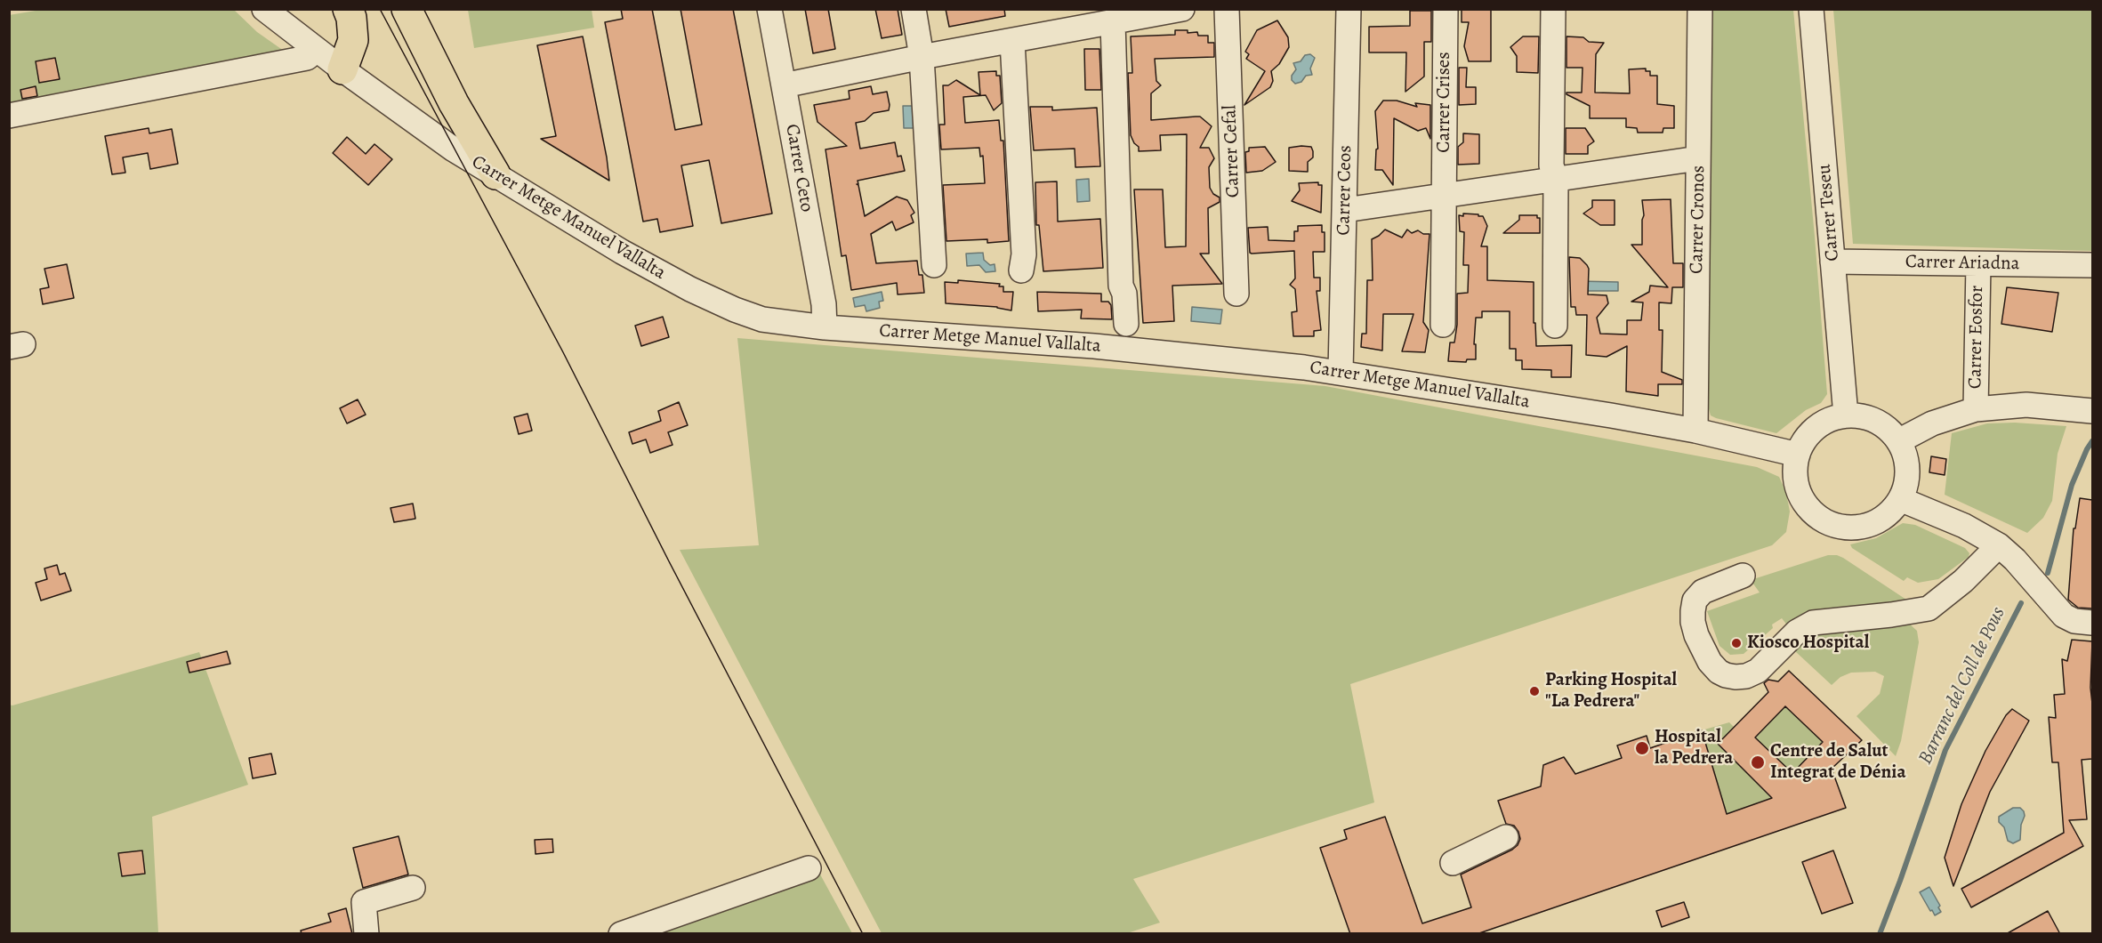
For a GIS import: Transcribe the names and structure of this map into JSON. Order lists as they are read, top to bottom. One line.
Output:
{"streets":{"street":["Carrer Crises","Carrer Cefal","Carrer Ceto","Carrer Ceos","Carrer Teseu","Carrer Metge Manuel Vallalta","Carrer Cronos","Carrer Ariadna","Carrer Eosfor"]},"crossings":[["Carrer Ceto","Carrer Metge Manuel Vallalta"],["Carrer Ceos","Carrer Metge Manuel Vallalta"],["Carrer Teseu","Carrer Metge Manuel Vallalta"],["Carrer Teseu","Carrer Ariadna"],["Carrer Metge Manuel Vallalta","Carrer Cronos"],["Carrer Ariadna","Carrer Eosfor"]],"water":["Barranc del Coll de Pous"],"places":["Kiosco Hospital","Parking Hospital \"La Pedrera\"","Hospital la Pedrera","Centre de Salut Integrat de Dénia"]}
